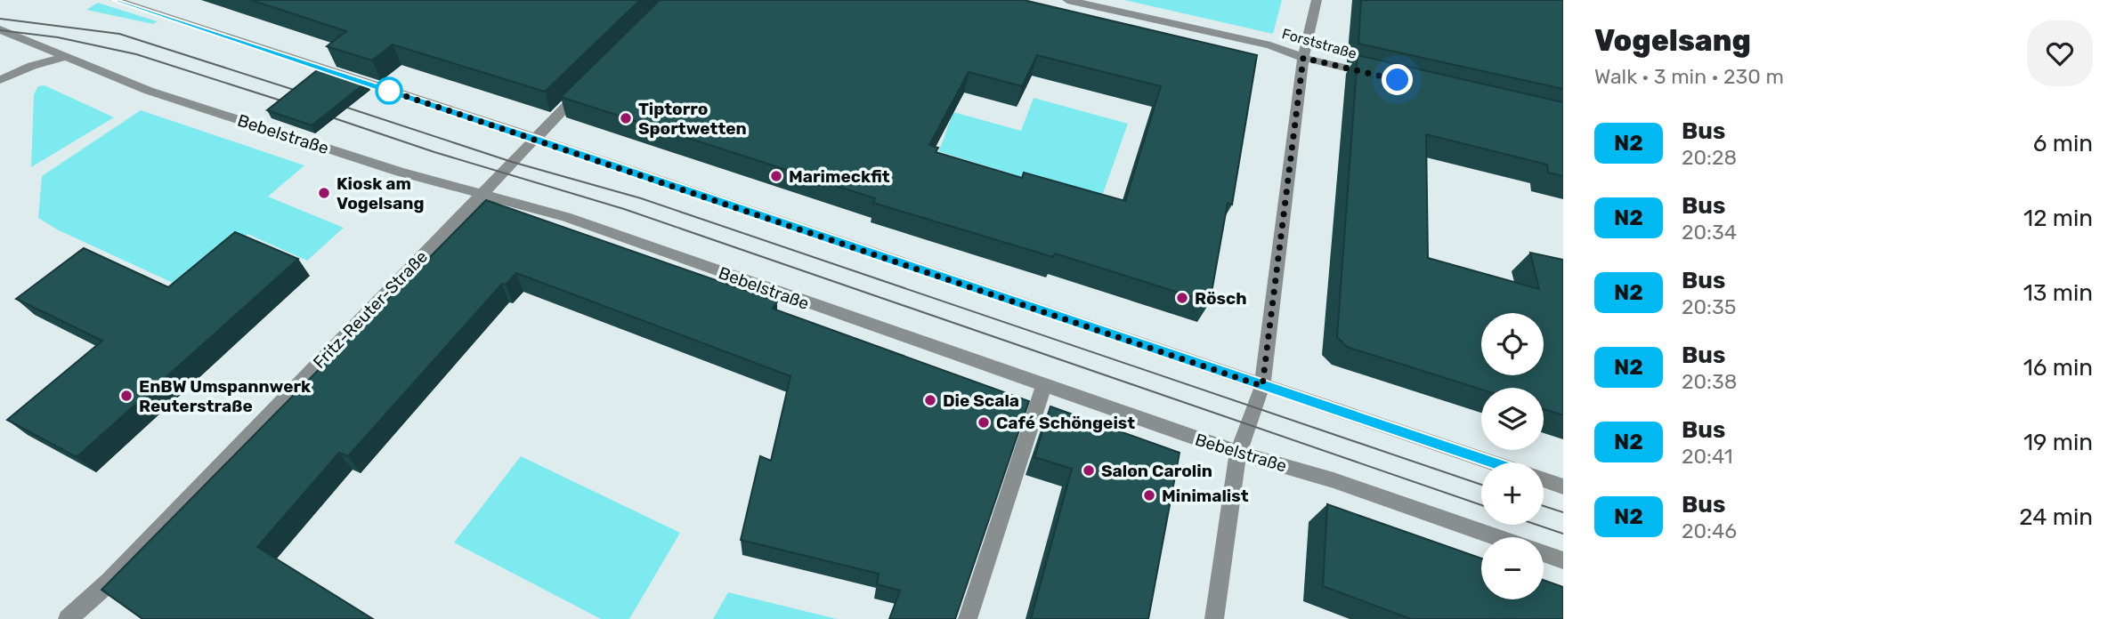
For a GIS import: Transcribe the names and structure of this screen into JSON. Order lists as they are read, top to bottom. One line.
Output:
{"streets":{"street":["Forststraße","Bebelstraße","Fritz-Reuter-Straße"]},"crossings":[["Bebelstraße","Fritz-Reuter-Straße"]],"places":["Tiptorro Sportwetten","Marimeckfit","Kiosk am Vogelsang","Rösch","EnBW Umspannwerk Reuterstraße","Die Scala","Café Schöngeist","Salon Carolin","Minimalist"],"lines":["bus line N2"],"page":{"heading":["Vogelsang","Walk · 3 min · 230 m"],"list":[{"mark":"N2","name":"Bus","note":"20:28","value":"6 min"},{"mark":"N2","name":"Bus","note":"20:34","value":"12 min"},{"mark":"N2","name":"Bus","note":"20:35","value":"13 min"},{"mark":"N2","name":"Bus","note":"20:38","value":"16 min"},{"mark":"N2","name":"Bus","note":"20:41","value":"19 min"},{"mark":"N2","name":"Bus","note":"20:46","value":"24 min"}],"map_buttons":["+","−"]}}
